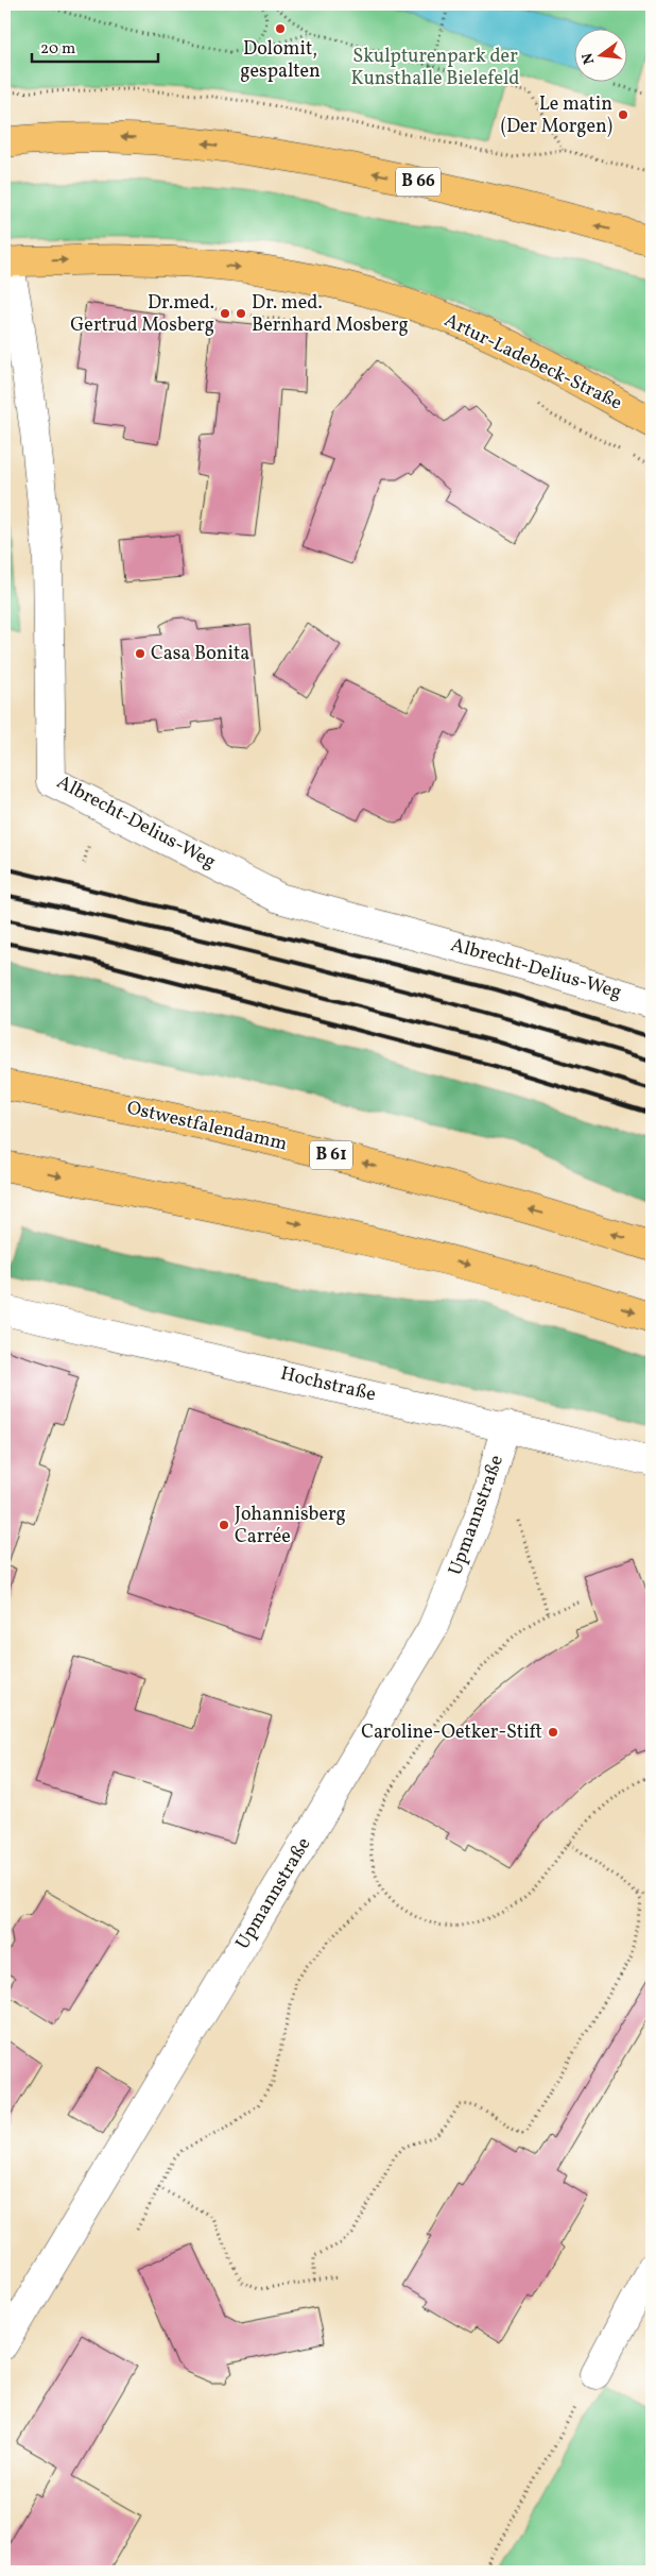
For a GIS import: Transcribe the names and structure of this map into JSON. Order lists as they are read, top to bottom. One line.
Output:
{"streets":{"main road":["B 66","Artur-Ladebeck-Straße","Ostwestfalendamm","B 61"],"street":["Albrecht-Delius-Weg","Hochstraße","Upmannstraße"]},"crossings":[["Artur-Ladebeck-Straße","Albrecht-Delius-Weg"],["Ostwestfalendamm","B 61"],["Hochstraße","Upmannstraße"]],"parks":["Skulpturenpark der Kunsthalle Bielefeld"],"places":["Dolomit, gespalten","Le matin (Der Morgen)","Dr.med. Gertrud Mosberg","Dr. med. Bernhard Mosberg","Casa Bonita","Johannisberg Carrée","Caroline-Oetker-Stift"],"scale_bar":"20 m","north":"left"}
